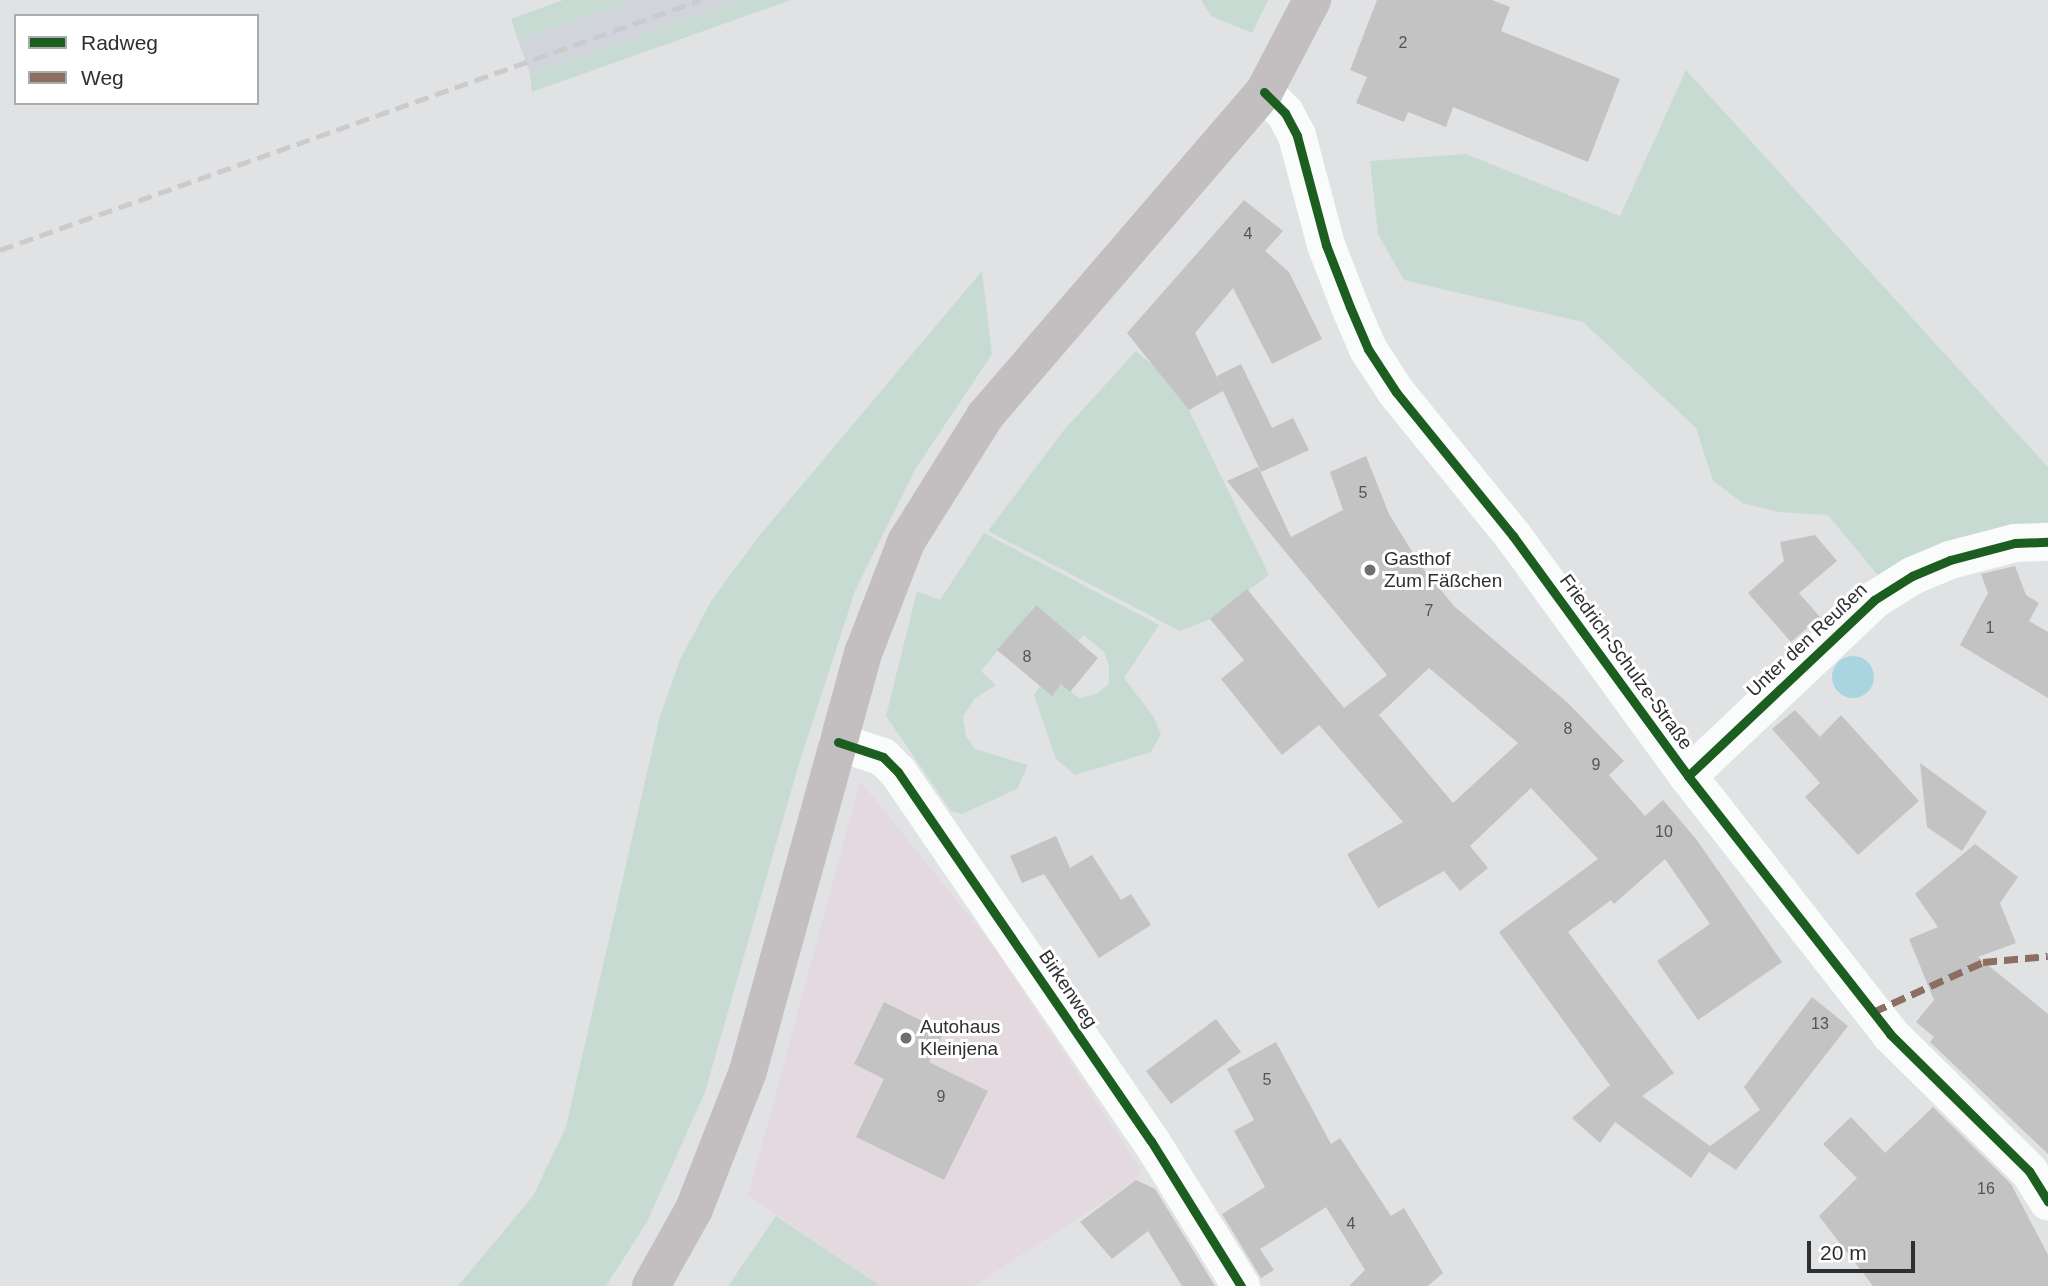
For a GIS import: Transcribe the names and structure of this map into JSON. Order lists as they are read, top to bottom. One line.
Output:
{"streets":{"street":["Unter den Reußen","Friedrich-Schulze-Straße","Birkenweg"]},"crossings":[["Unter den Reußen","Friedrich-Schulze-Straße"]],"places":["Gasthof Zum Fäßchen","Autohaus Kleinjena"],"house_numbers":["2","4","5","7","1","8","8","9","10","13","5","9","16","4"],"legend":["Radweg","Weg"],"scale_bar":"20 m"}
